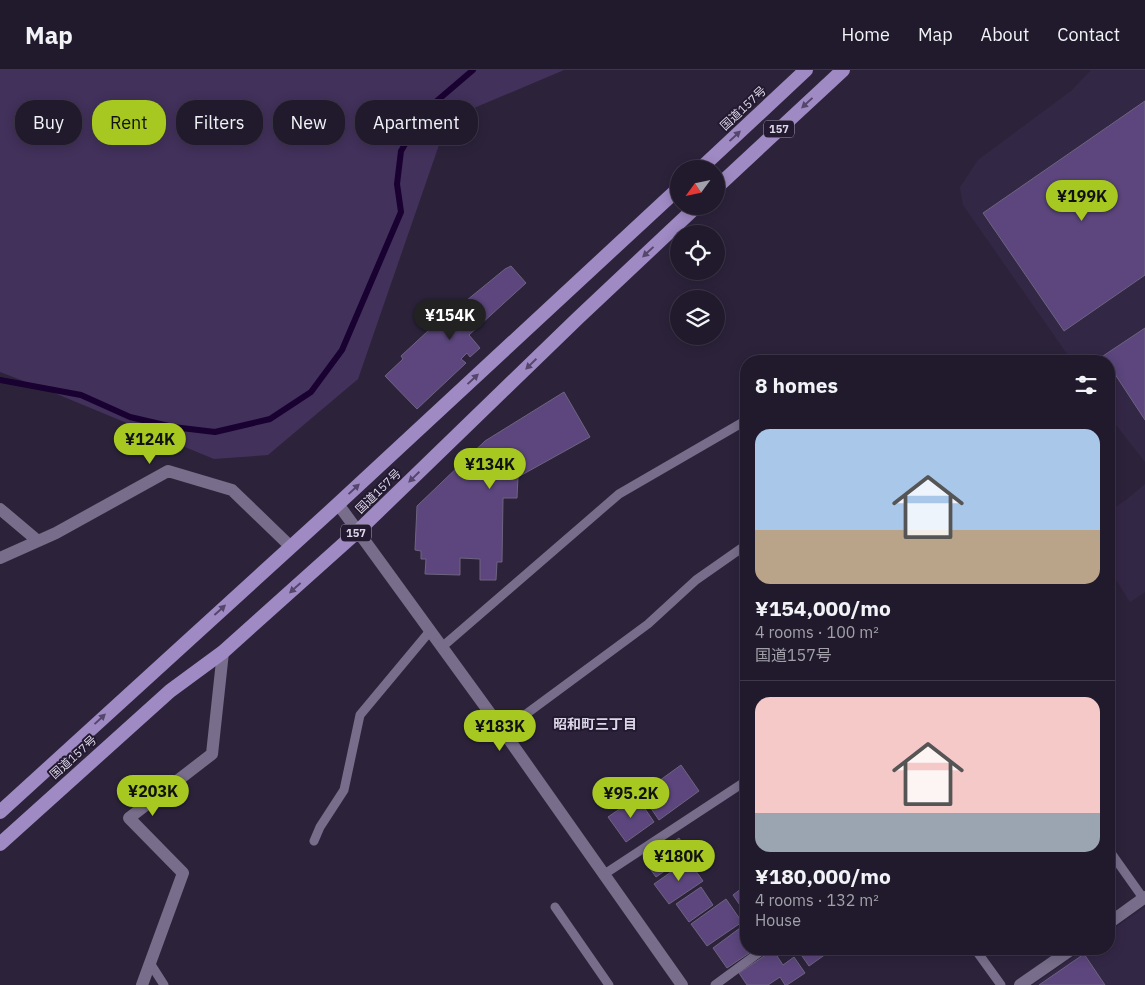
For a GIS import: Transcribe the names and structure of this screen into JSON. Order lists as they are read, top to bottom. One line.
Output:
{"streets":{"highway":["国道157号","157"]},"districts":["昭和町三丁目"],"north":"bottom left","page":{"header":"Map","nav":["Home","Map","About","Contact"],"chip":["Buy","Rent","Filters","New","Apartment"],"price":["¥199K","¥154K","¥124K","¥134K","¥183K","¥203K","¥95.2K","¥180K"],"heading":"8 homes","list":[{"name":"¥154,000/mo","note":"4 rooms · 100 m² · 国道157号"},{"name":"¥180,000/mo","note":"4 rooms · 132 m² · House"}]}}
